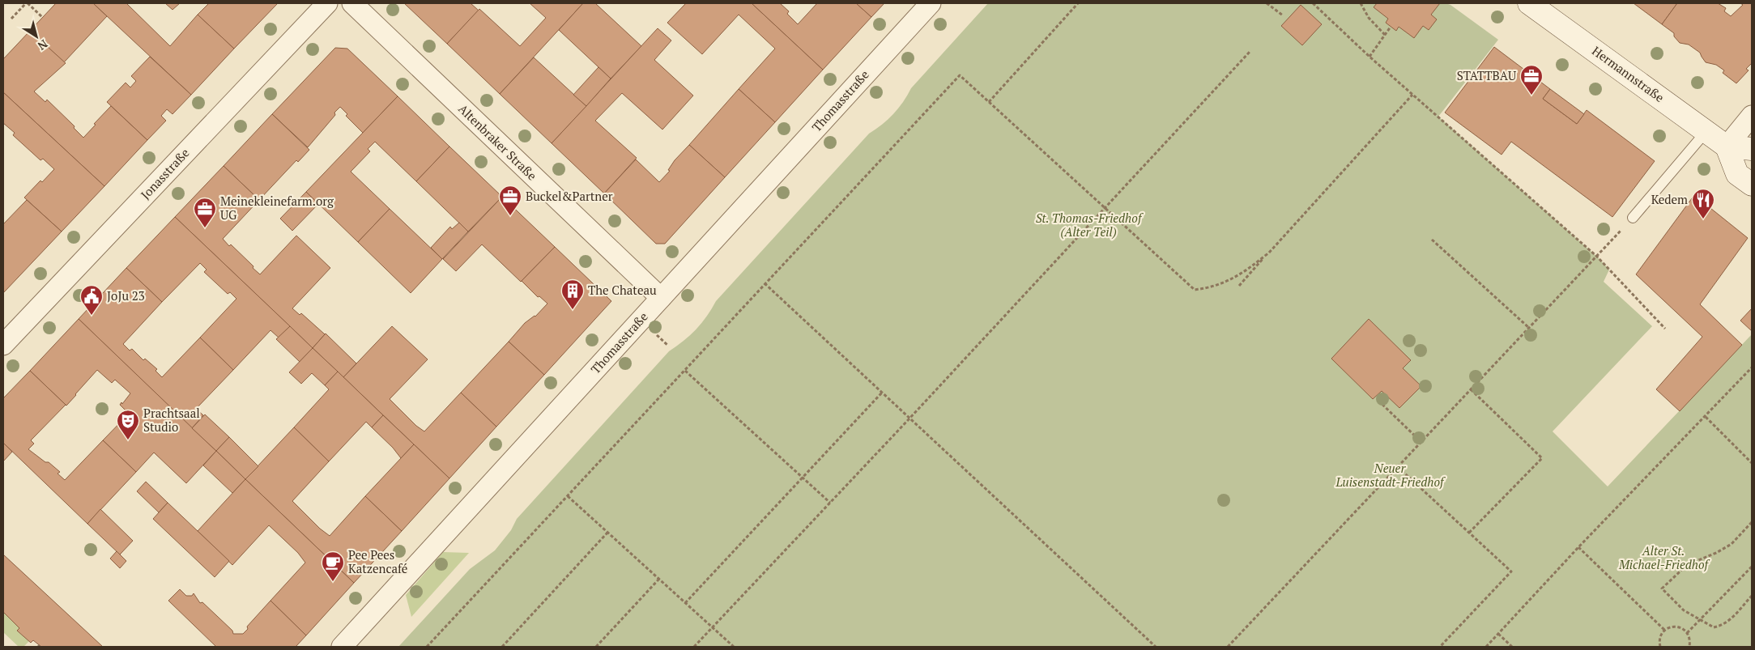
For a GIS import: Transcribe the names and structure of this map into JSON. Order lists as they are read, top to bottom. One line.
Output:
{"streets":{"main road":["Hermannstraße"],"street":["Thomasstraße","Altenbraker Straße","Jonasstraße"]},"crossings":[["Thomasstraße","Altenbraker Straße"]],"parks":["St. Thomas-Friedhof (Alter Teil)","Neuer Luisenstadt-Friedhof","Alter St. Michael-Friedhof"],"places":{"office":["STATTBAU","Buckel&Partner","Meinekleinefarm.org UG"],"restaurant":["Kedem"],"building":["The Chateau"],"public building":["JoJu 23"],"theatre":["Prachtsaal Studio"],"cafe":["Pee Pees Katzencafé"]},"north":"bottom right"}
